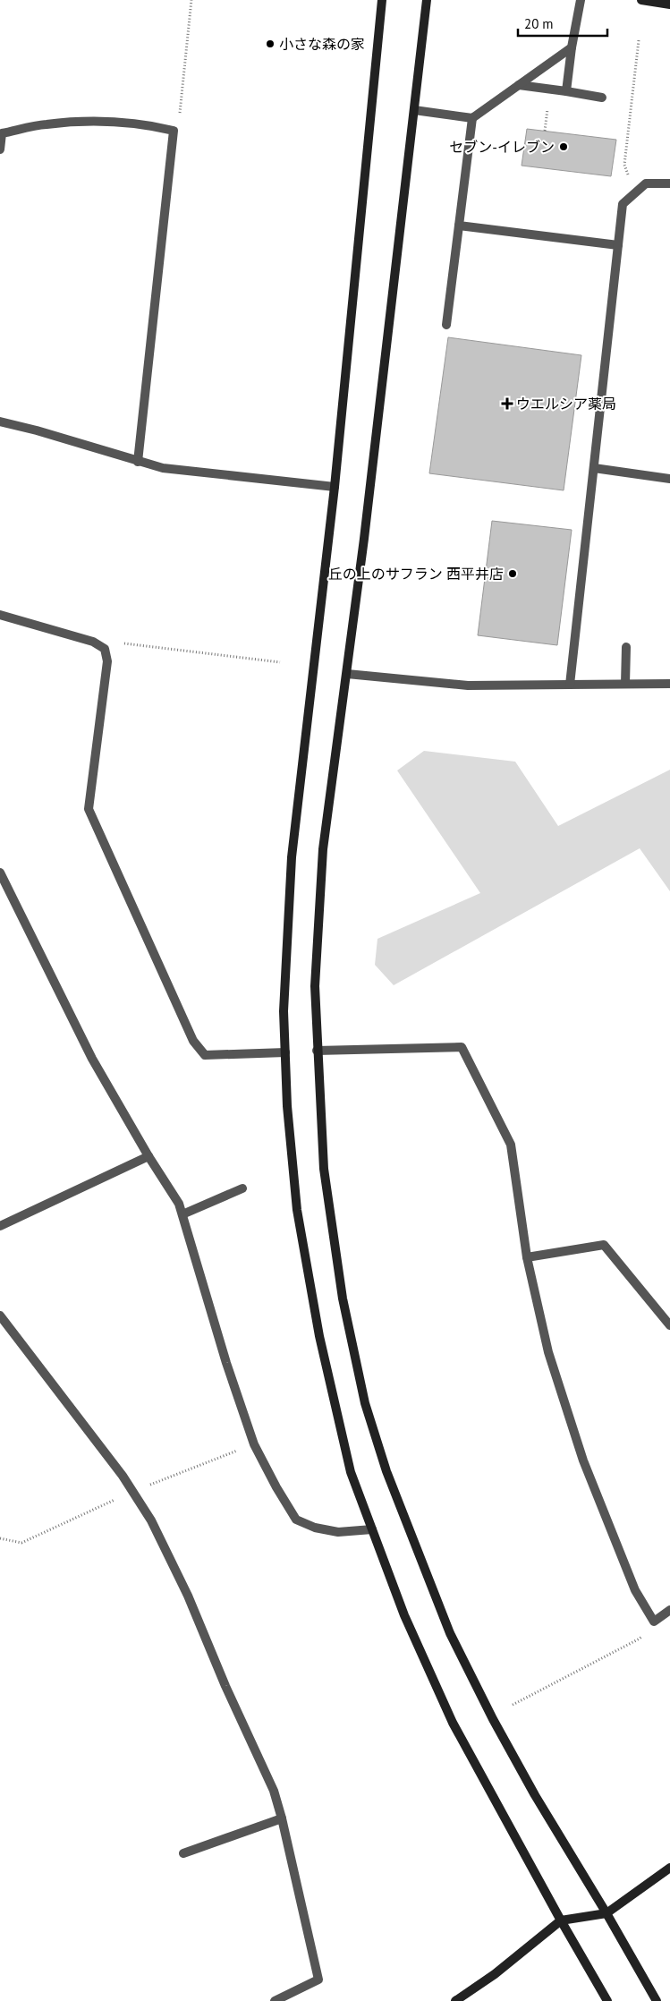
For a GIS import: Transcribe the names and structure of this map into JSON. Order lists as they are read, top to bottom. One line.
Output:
{"places":{"other":["小さな森の家","セブン-イレブン","丘の上のサフラン 西平井店"],"health":["ウエルシア薬局"]},"scale_bar":"20 m"}
